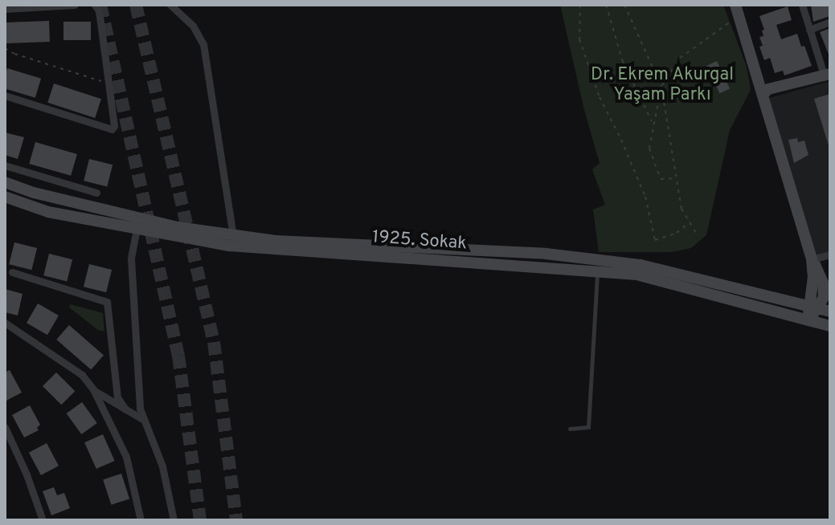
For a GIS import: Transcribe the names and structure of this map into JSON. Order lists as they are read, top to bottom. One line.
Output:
{"streets":{"main road":["1925. Sokak"]},"parks":["Dr. Ekrem Akurgal Yaşam Parkı"]}
